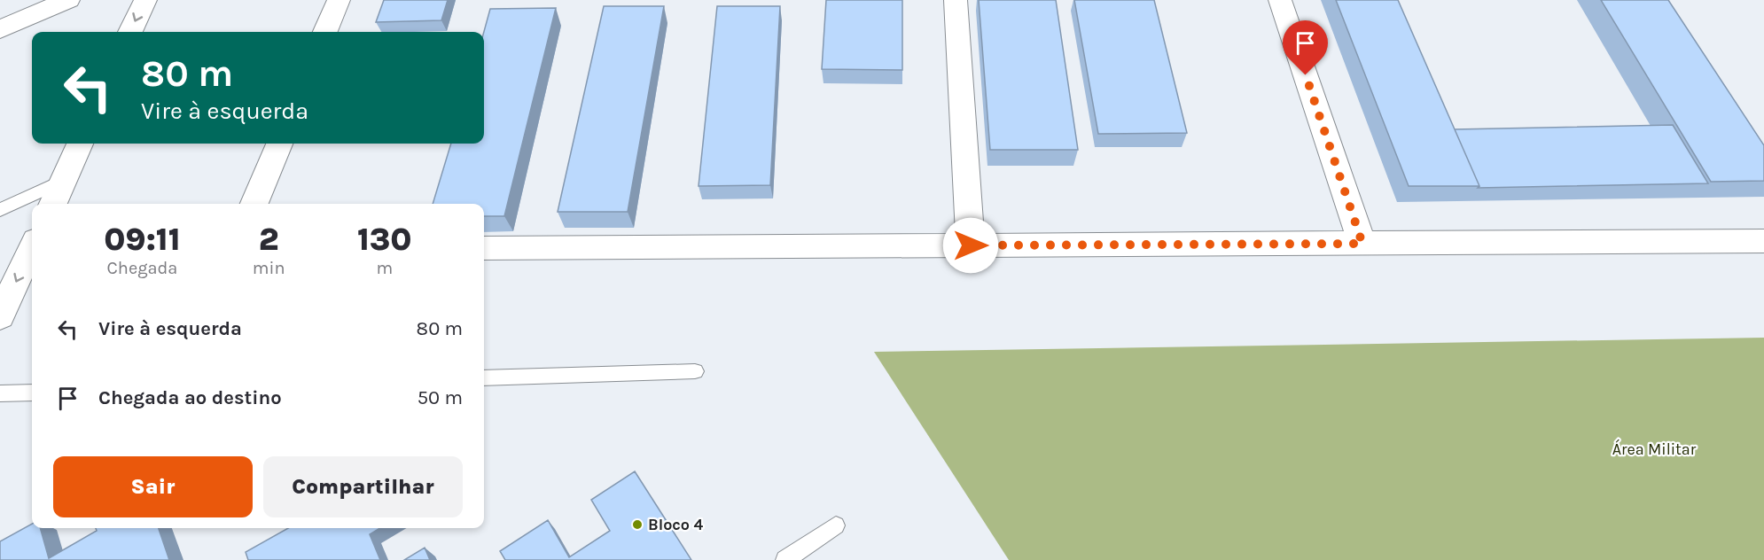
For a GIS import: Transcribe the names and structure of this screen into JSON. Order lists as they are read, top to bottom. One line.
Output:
{"parks":["Área Militar"],"places":["Bloco 4"],"page":{"turn":["80 m","Vire à esquerda"],"eta":["09:11","Chegada","2","min","130","m"],"list":[{"name":"Vire à esquerda","value":"80 m"},{"name":"Chegada ao destino","value":"50 m"}],"buttons":["Sair","Compartilhar"]}}
